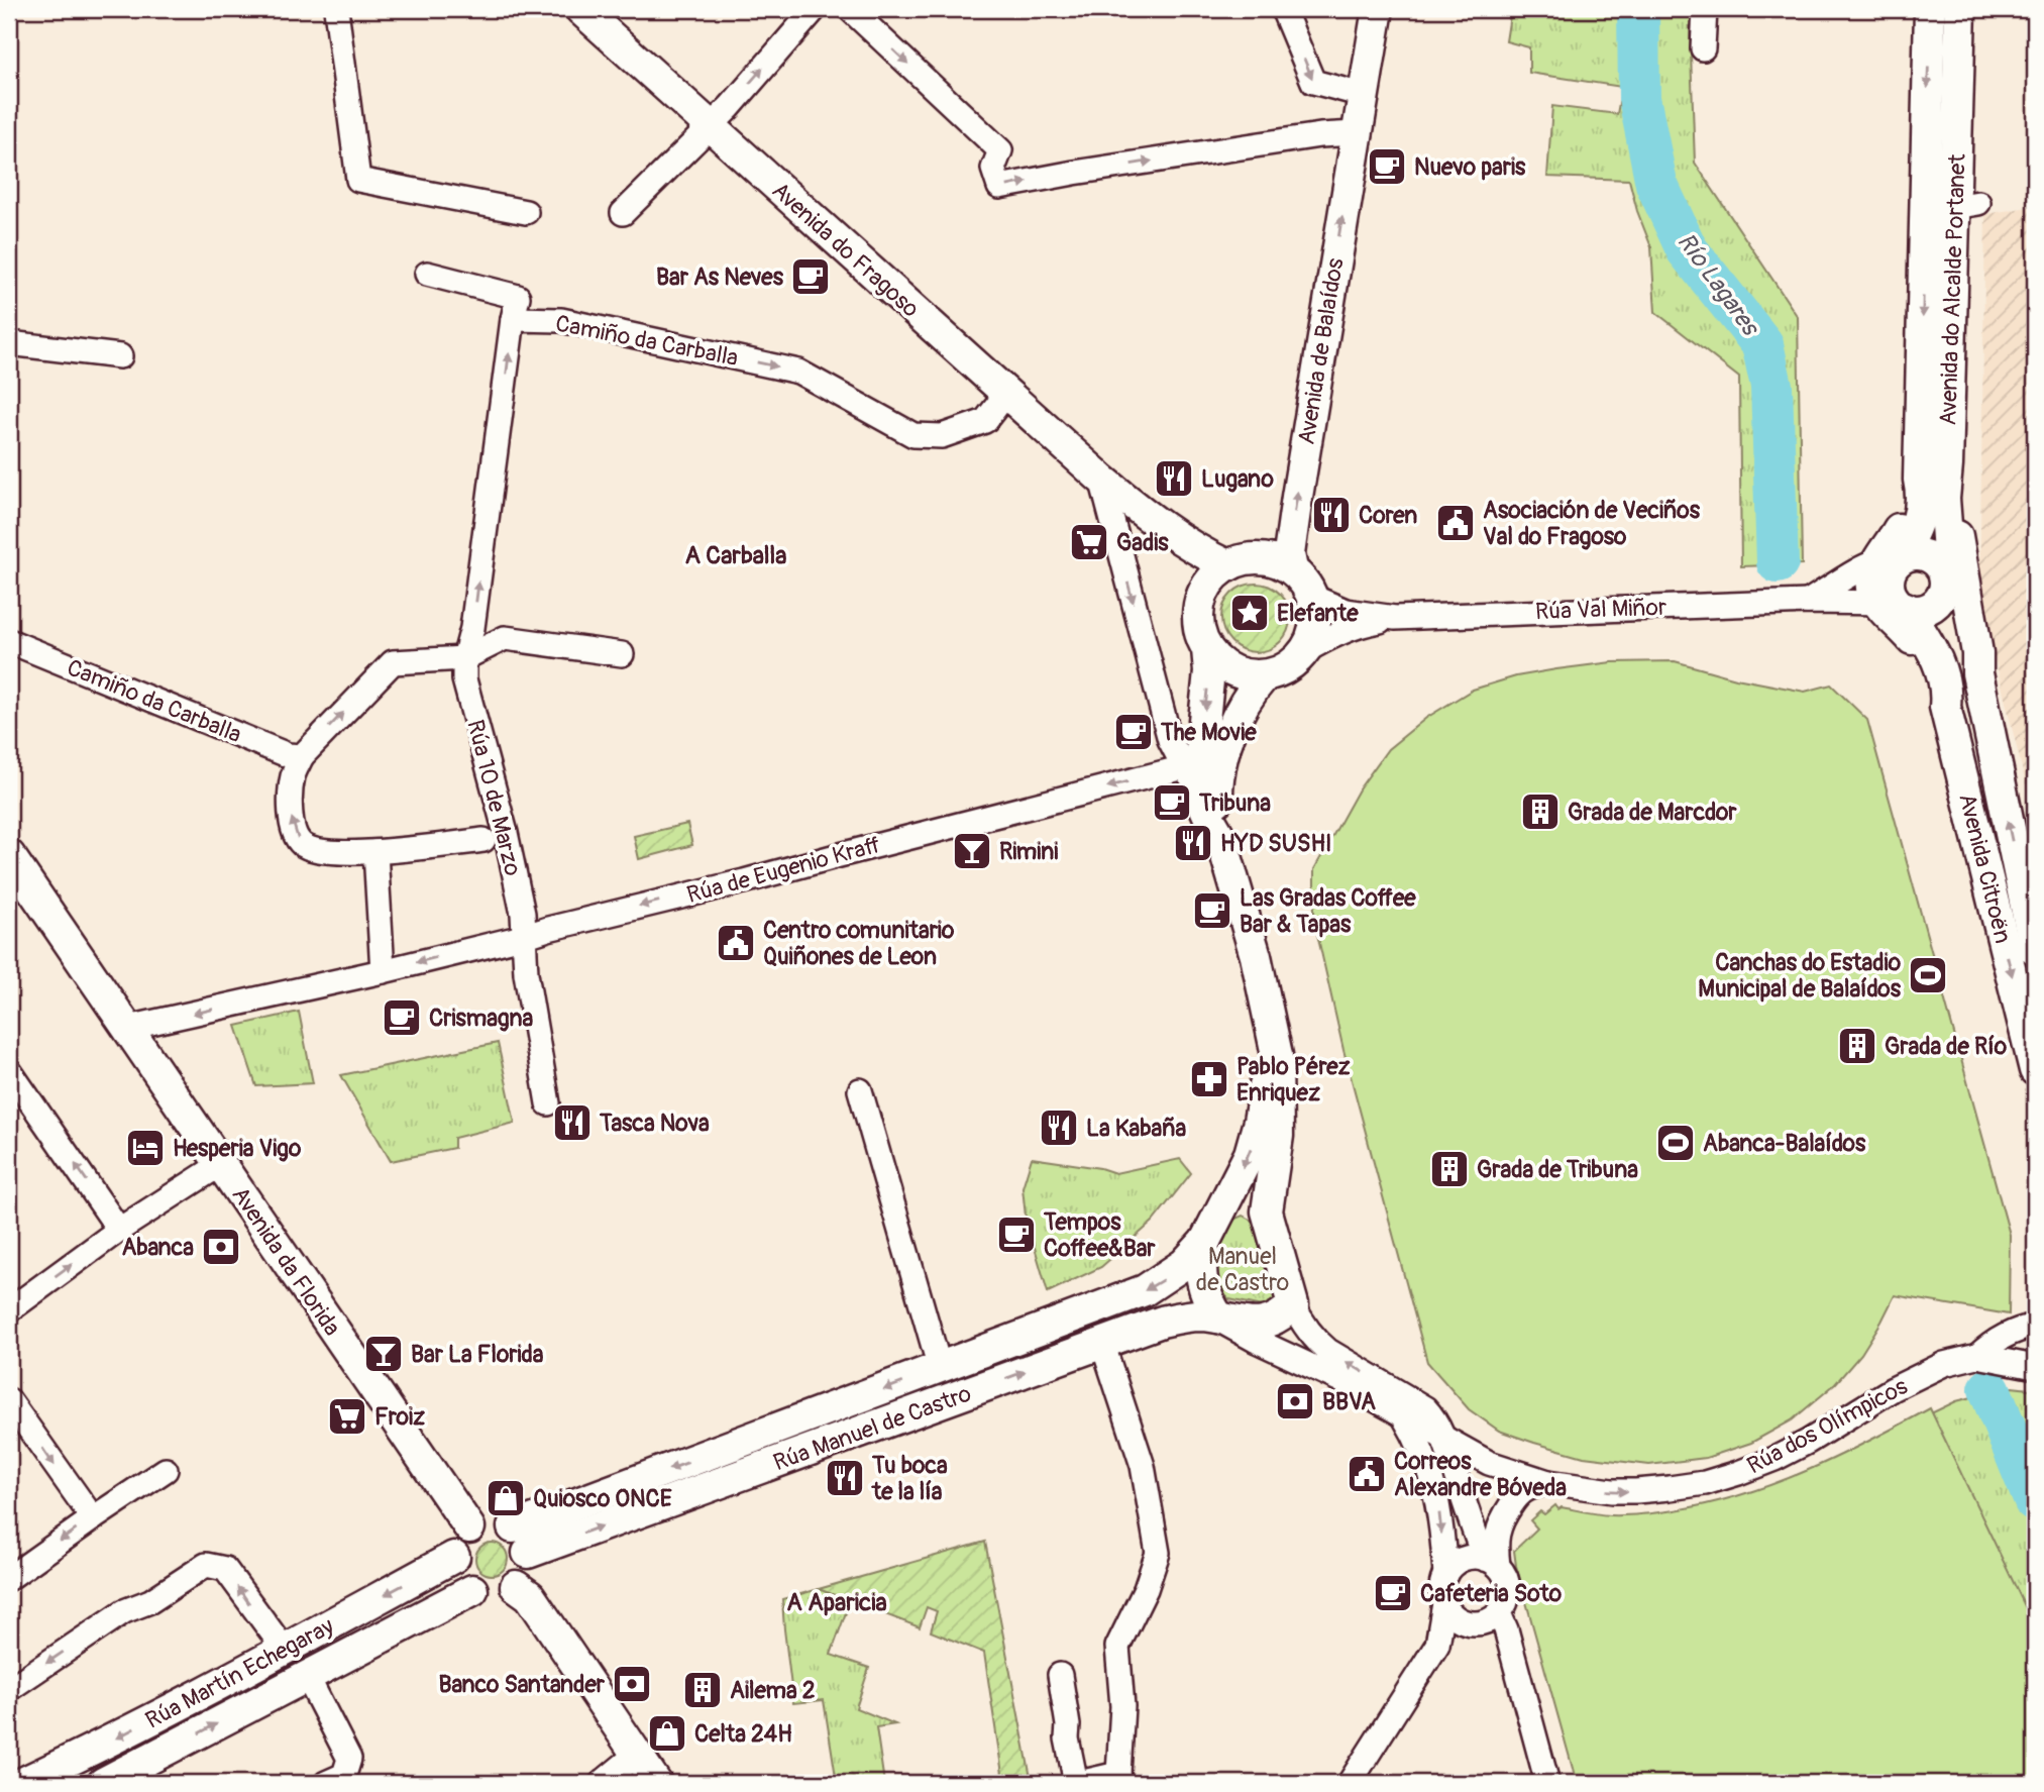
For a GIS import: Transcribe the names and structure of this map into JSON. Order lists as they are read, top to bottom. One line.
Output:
{"streets":{"main road":["Avenida do Fragoso","Avenida do Alcalde Portanet","Avenida de Balaídos","Avenida Citroën","Avenida da Florida","Rúa Manuel de Castro","Rúa Martín Echegaray"],"street":["Camiño da Carballa","Rúa Val Miñor","Rúa 10 de Marzo","Rúa de Eugenio Kraff","Rúa dos Olímpicos"]},"crossings":[["Avenida do Fragoso","Camiño da Carballa"],["Avenida do Alcalde Portanet","Rúa Val Miñor"],["Avenida do Alcalde Portanet","Avenida Citroën"],["Rúa Val Miñor","Avenida Citroën"],["Rúa 10 de Marzo","Rúa de Eugenio Kraff"],["Rúa de Eugenio Kraff","Avenida da Florida"],["Avenida da Florida","Rúa Manuel de Castro"],["Avenida da Florida","Rúa Martín Echegaray"],["Rúa Manuel de Castro","Rúa Martín Echegaray"]],"one_way":["Camiño da Carballa","Avenida de Balaídos","Rúa de Eugenio Kraff","Rúa dos Olímpicos"],"districts":["A Carballa","A Aparicia"],"water":["Río Lagares"],"parks":["Manuel de Castro"],"places":{"cafe":["Nuevo paris","Bar As Neves","The Movie","Tribuna","Las Gradas Coffee Bar & Tapas","Crismagna","Tempos Coffee&Bar","Cafeteria Soto"],"restaurant":["Lugano","Coren","HYD SUSHI","Tasca Nova","La Kabaña","Tu boca te la lía"],"public building":["Asociación de Veciños Val do Fragoso","Centro comunitario Quiñones de Leon","Correos Alexandre Bóveda"],"supermarket":["Gadis","Froiz"],"place":["Elefante"],"building":["Grada de Marcdor","Grada de Río","Grada de Tribuna","Ailema 2"],"bar":["Rimini","Bar La Florida"],"sports":["Canchas do Estadio Municipal de Balaídos","Abanca-Balaídos"],"pharmacy":["Pablo Pérez Enriquez"],"hotel":["Hesperia Vigo"],"bank":["Abanca","BBVA","Banco Santander"],"shop":["Quiosco ONCE","Celta 24H"]}}
